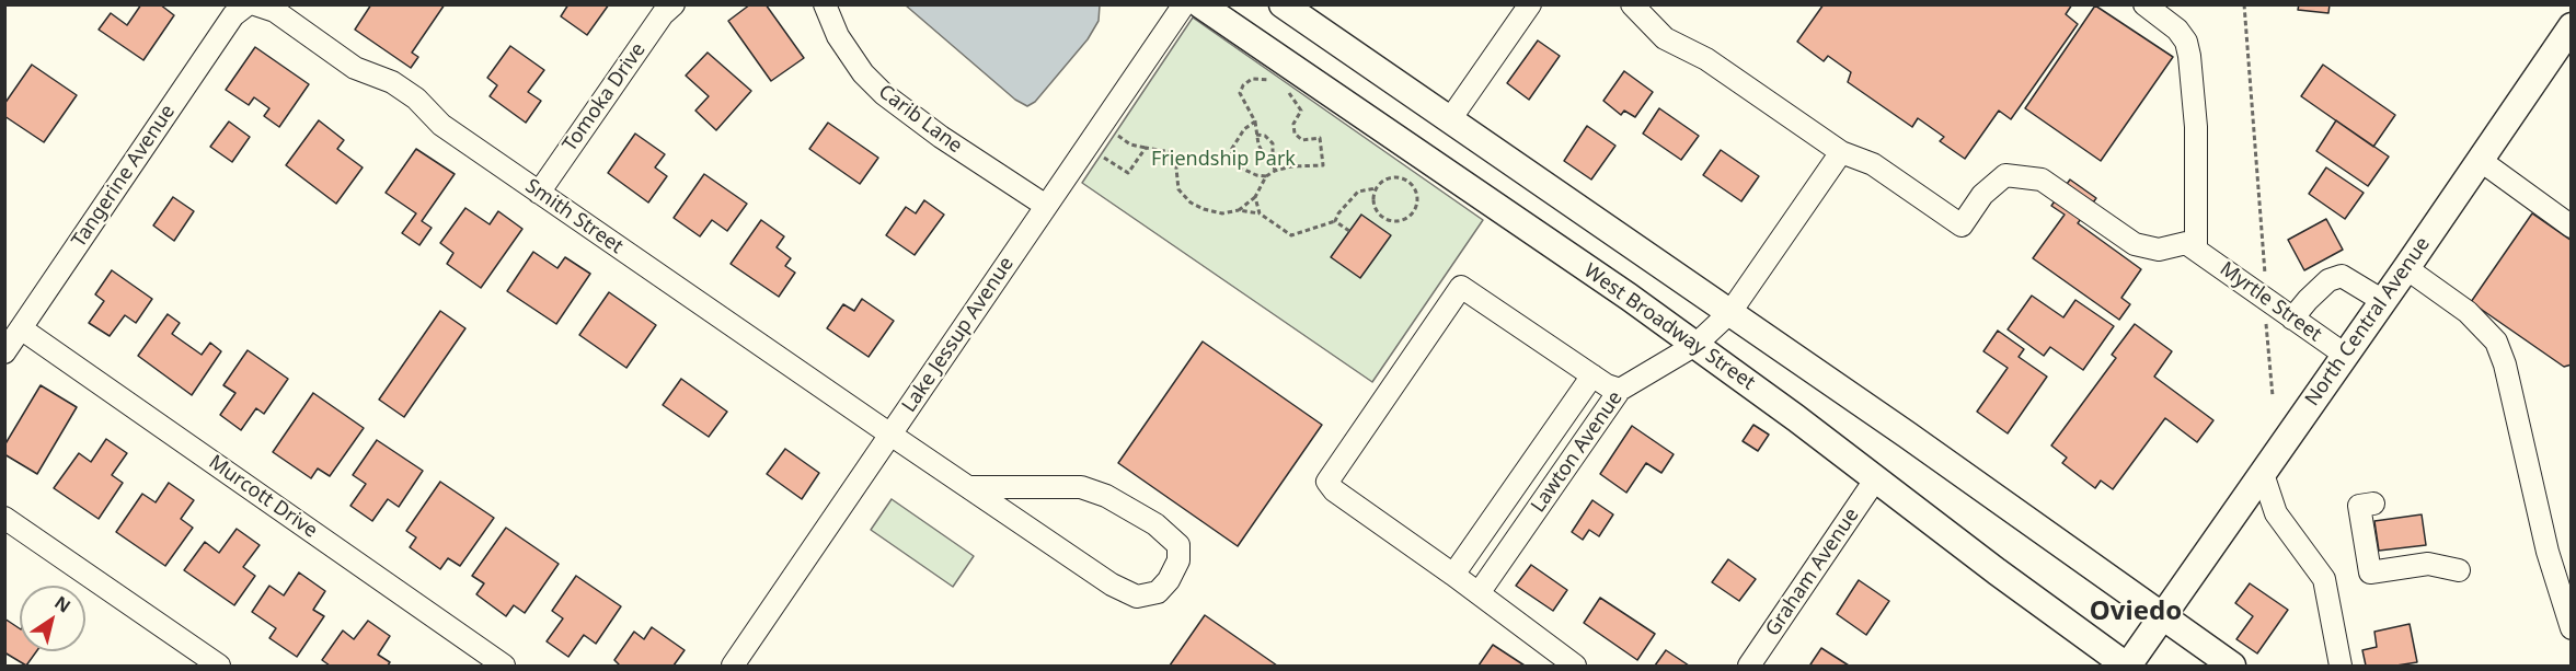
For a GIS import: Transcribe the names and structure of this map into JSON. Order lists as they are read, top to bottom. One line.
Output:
{"streets":{"main road":["North Central Avenue","West Broadway Street"],"street":["Tomoka Drive","Carib Lane","Tangerine Avenue","Smith Street","Myrtle Street","Lake Jessup Avenue","Lawton Avenue","Murcott Drive","Graham Avenue"]},"crossings":[["Tomoka Drive","Smith Street"],["Carib Lane","Lake Jessup Avenue"],["Tangerine Avenue","Murcott Drive"],["Smith Street","Lake Jessup Avenue"],["Myrtle Street","North Central Avenue"],["North Central Avenue","West Broadway Street"],["West Broadway Street","Lawton Avenue"],["West Broadway Street","Graham Avenue"]],"districts":["Oviedo"],"parks":["Friendship Park"],"north":"top right"}
